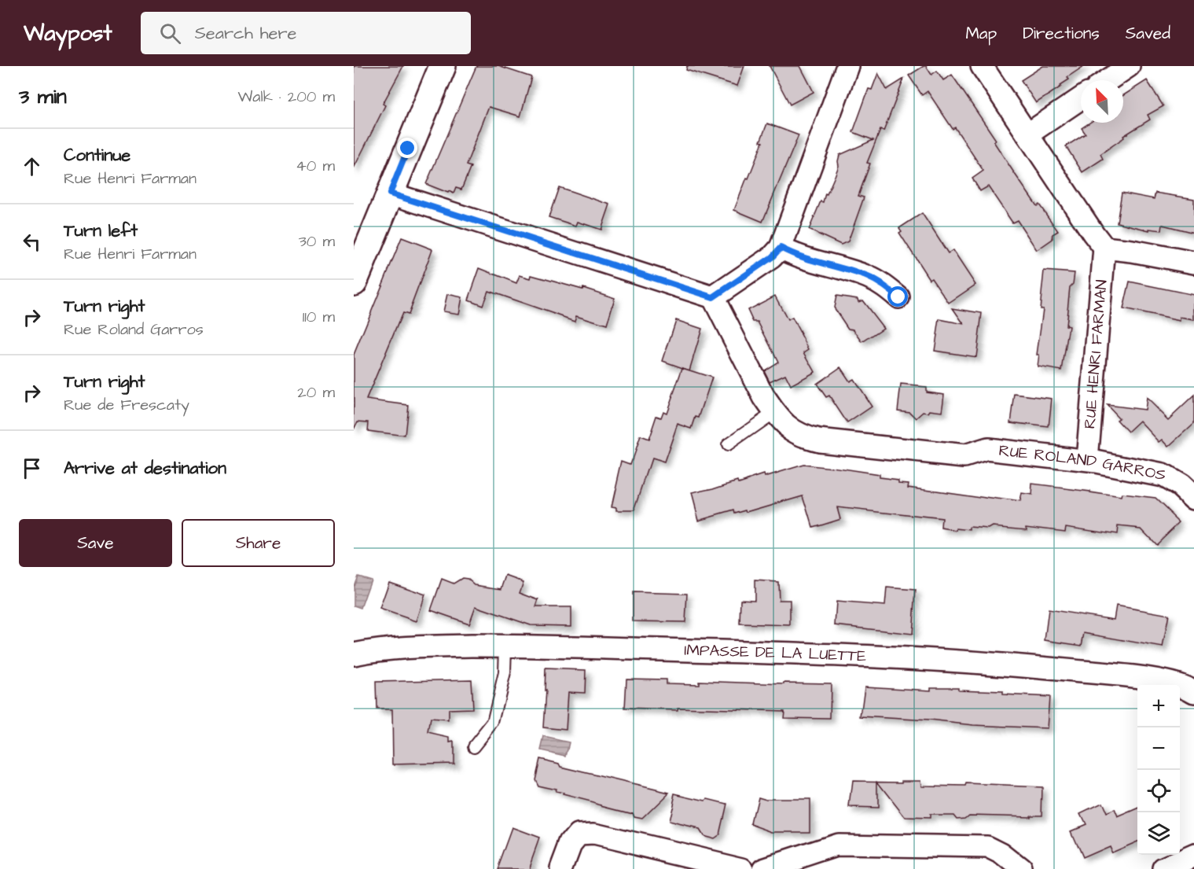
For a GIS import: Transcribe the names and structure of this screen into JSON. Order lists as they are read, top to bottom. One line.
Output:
{"streets":{"street":["RUE HENRI FARMAN","RUE ROLAND GARROS","IMPASSE DE LA LUETTE"]},"crossings":[["RUE HENRI FARMAN","RUE ROLAND GARROS"]],"north":"top left","page":{"header":"Waypost","search":"Search here","nav":["Map","Directions","Saved"],"heading":["3 min","Walk · 200 m"],"list":[["Continue","Rue Henri Farman","40 m"],["Turn left","Rue Henri Farman","30 m"],["Turn right","Rue Roland Garros","110 m"],["Turn right","Rue de Frescaty","20 m"],"Arrive at destination"],"buttons":["Save","Share"],"map_buttons":["+","−"]}}
